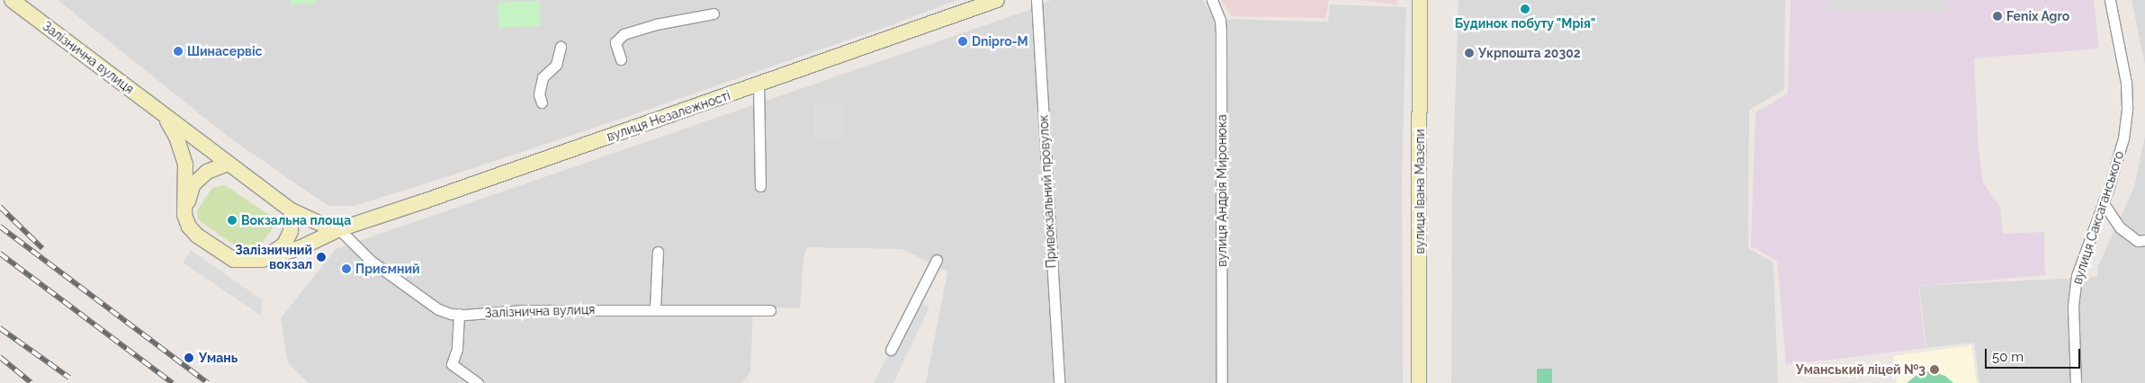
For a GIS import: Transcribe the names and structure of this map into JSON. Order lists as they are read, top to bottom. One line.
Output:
{"streets":{"main road":["Залізнична вулиця","вулиця Незалежності","вулиця Івана Мазепи"],"street":["вулиця Андрія Миронюка","Привокзальний провулок","вулиця Саксаганського"]},"crossings":[["Залізнична вулиця","вулиця Незалежності"]],"places":["Будинок побуту \"Мрія\"","Fenix Agro","Dnipro-M","Шинасервіс","Укрпошта 20302","Вокзальна площа","Залізничний вокзал","Приємний","Умань","Уманський ліцей №3"],"scale_bar":"50 m"}
